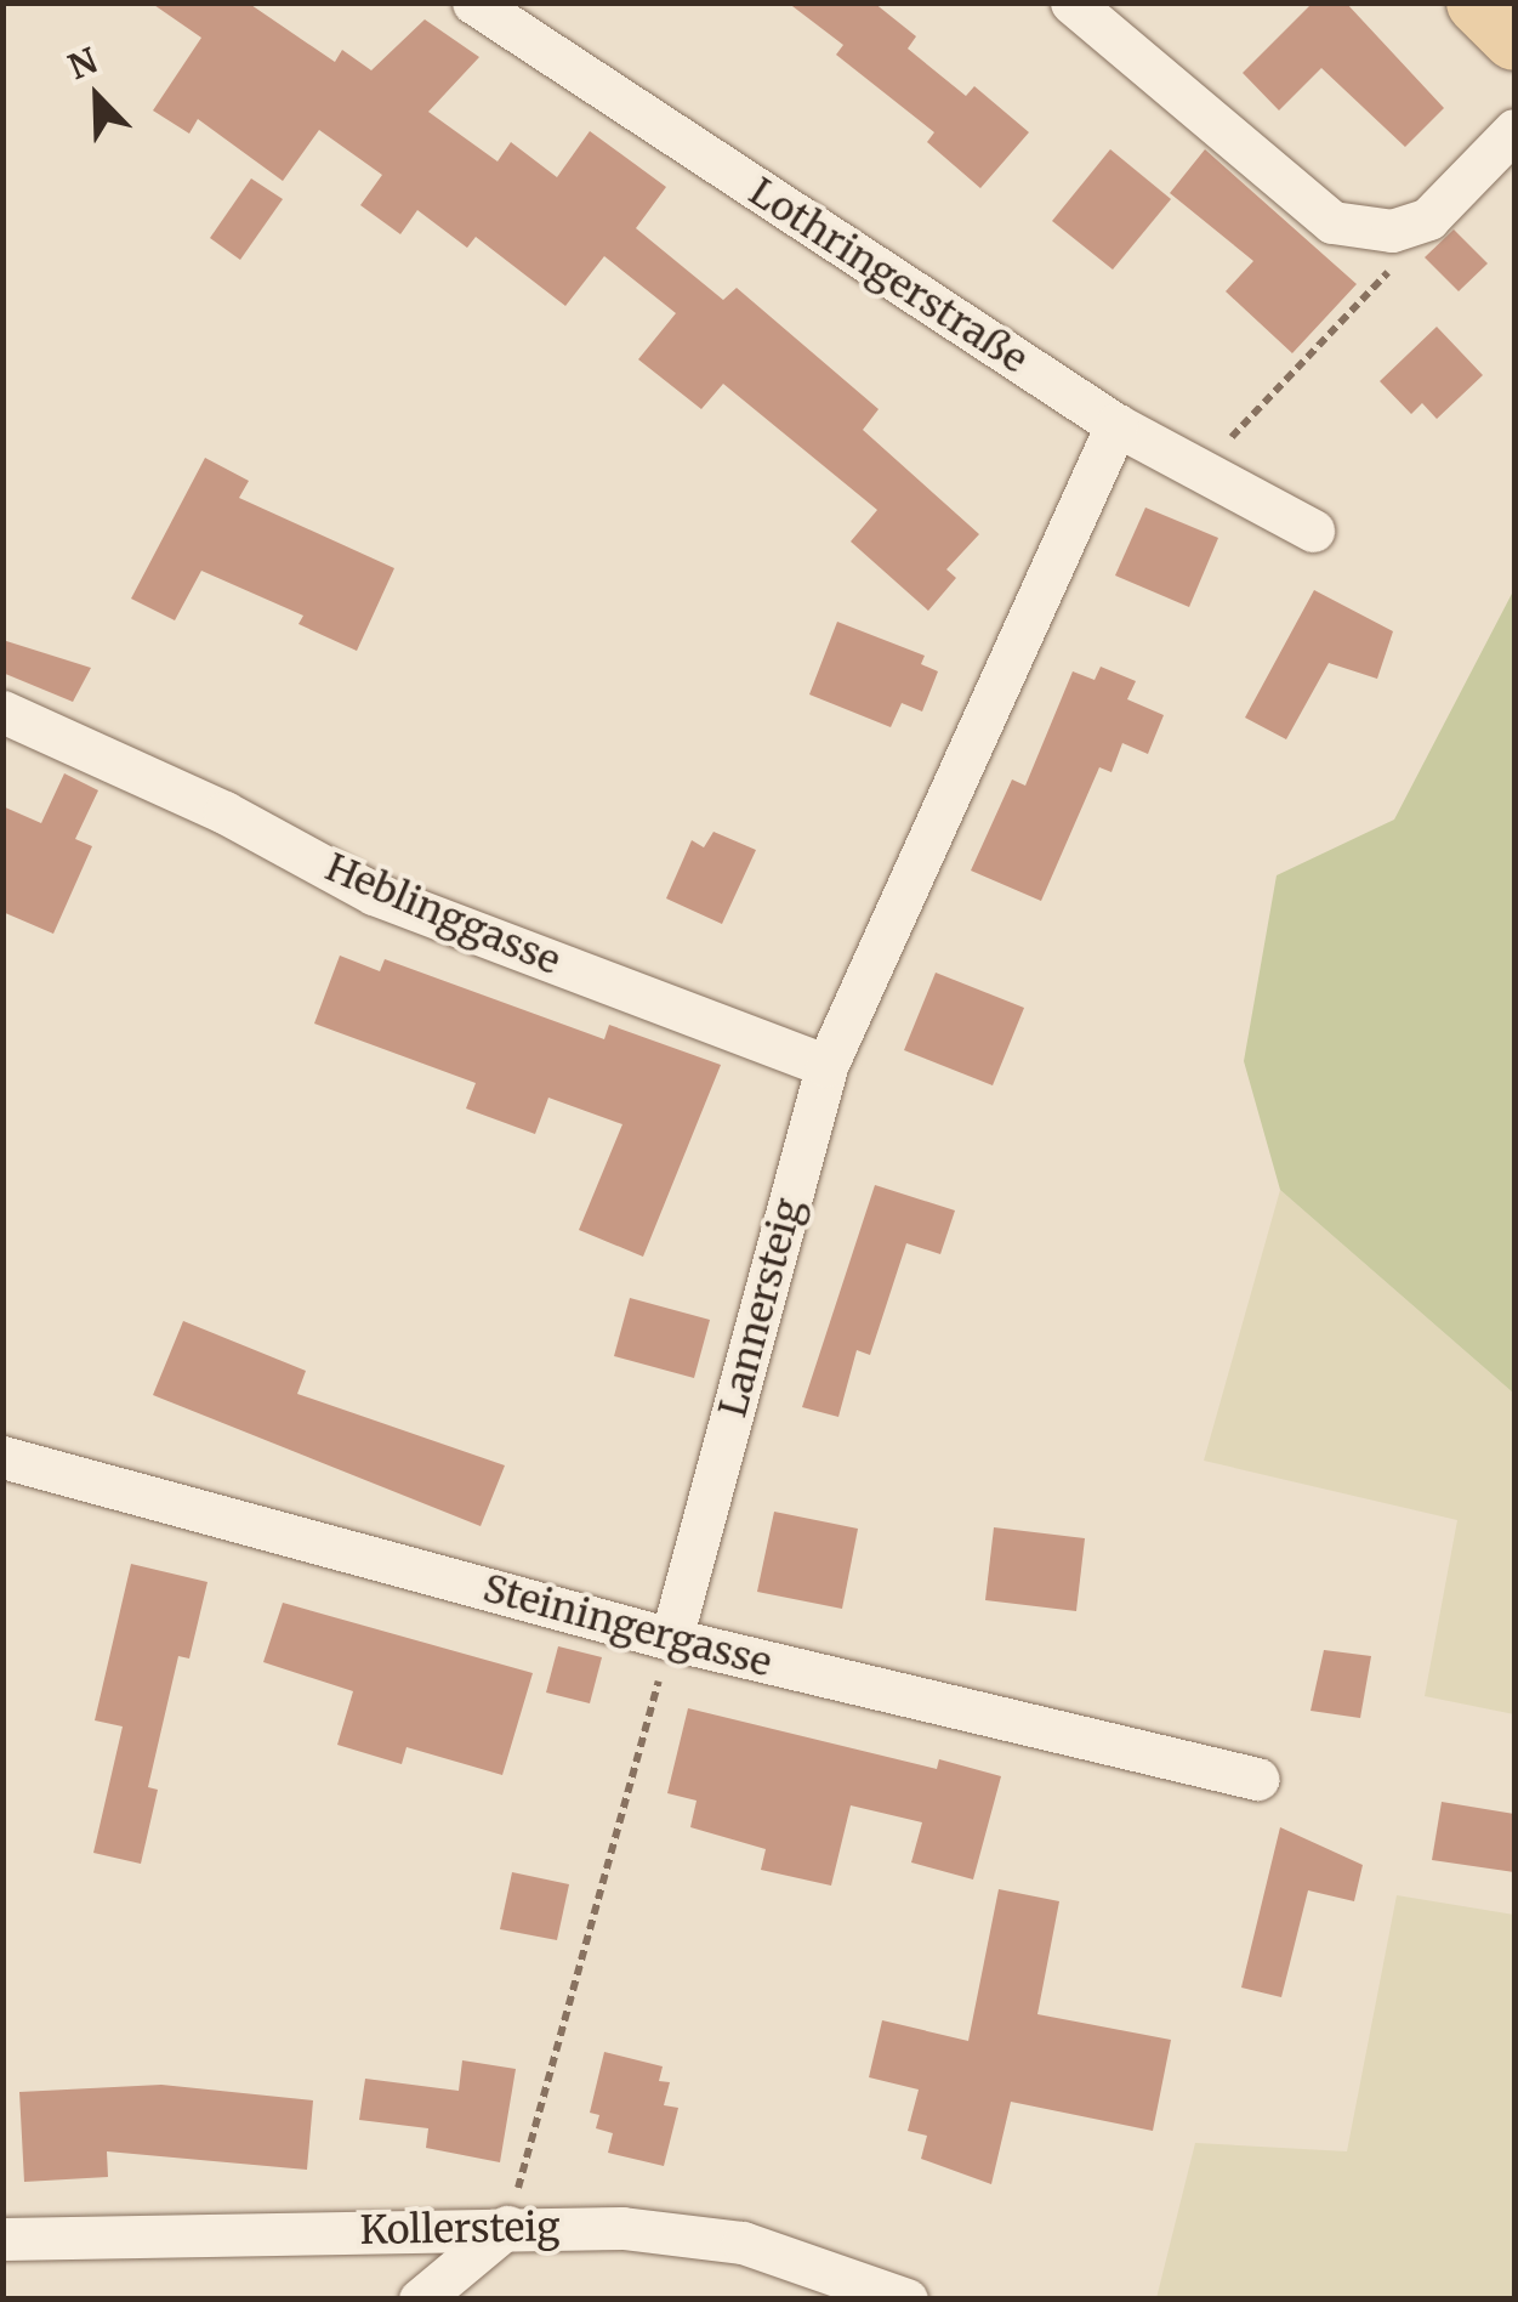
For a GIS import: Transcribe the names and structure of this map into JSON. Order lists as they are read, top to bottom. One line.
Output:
{"streets":{"street":["Lothringerstraße","Heblinggasse","Lannersteig","Steiningergasse","Kollersteig"]},"crossings":[["Lothringerstraße","Lannersteig"],["Heblinggasse","Lannersteig"],["Lannersteig","Steiningergasse"]],"north":"top left"}
